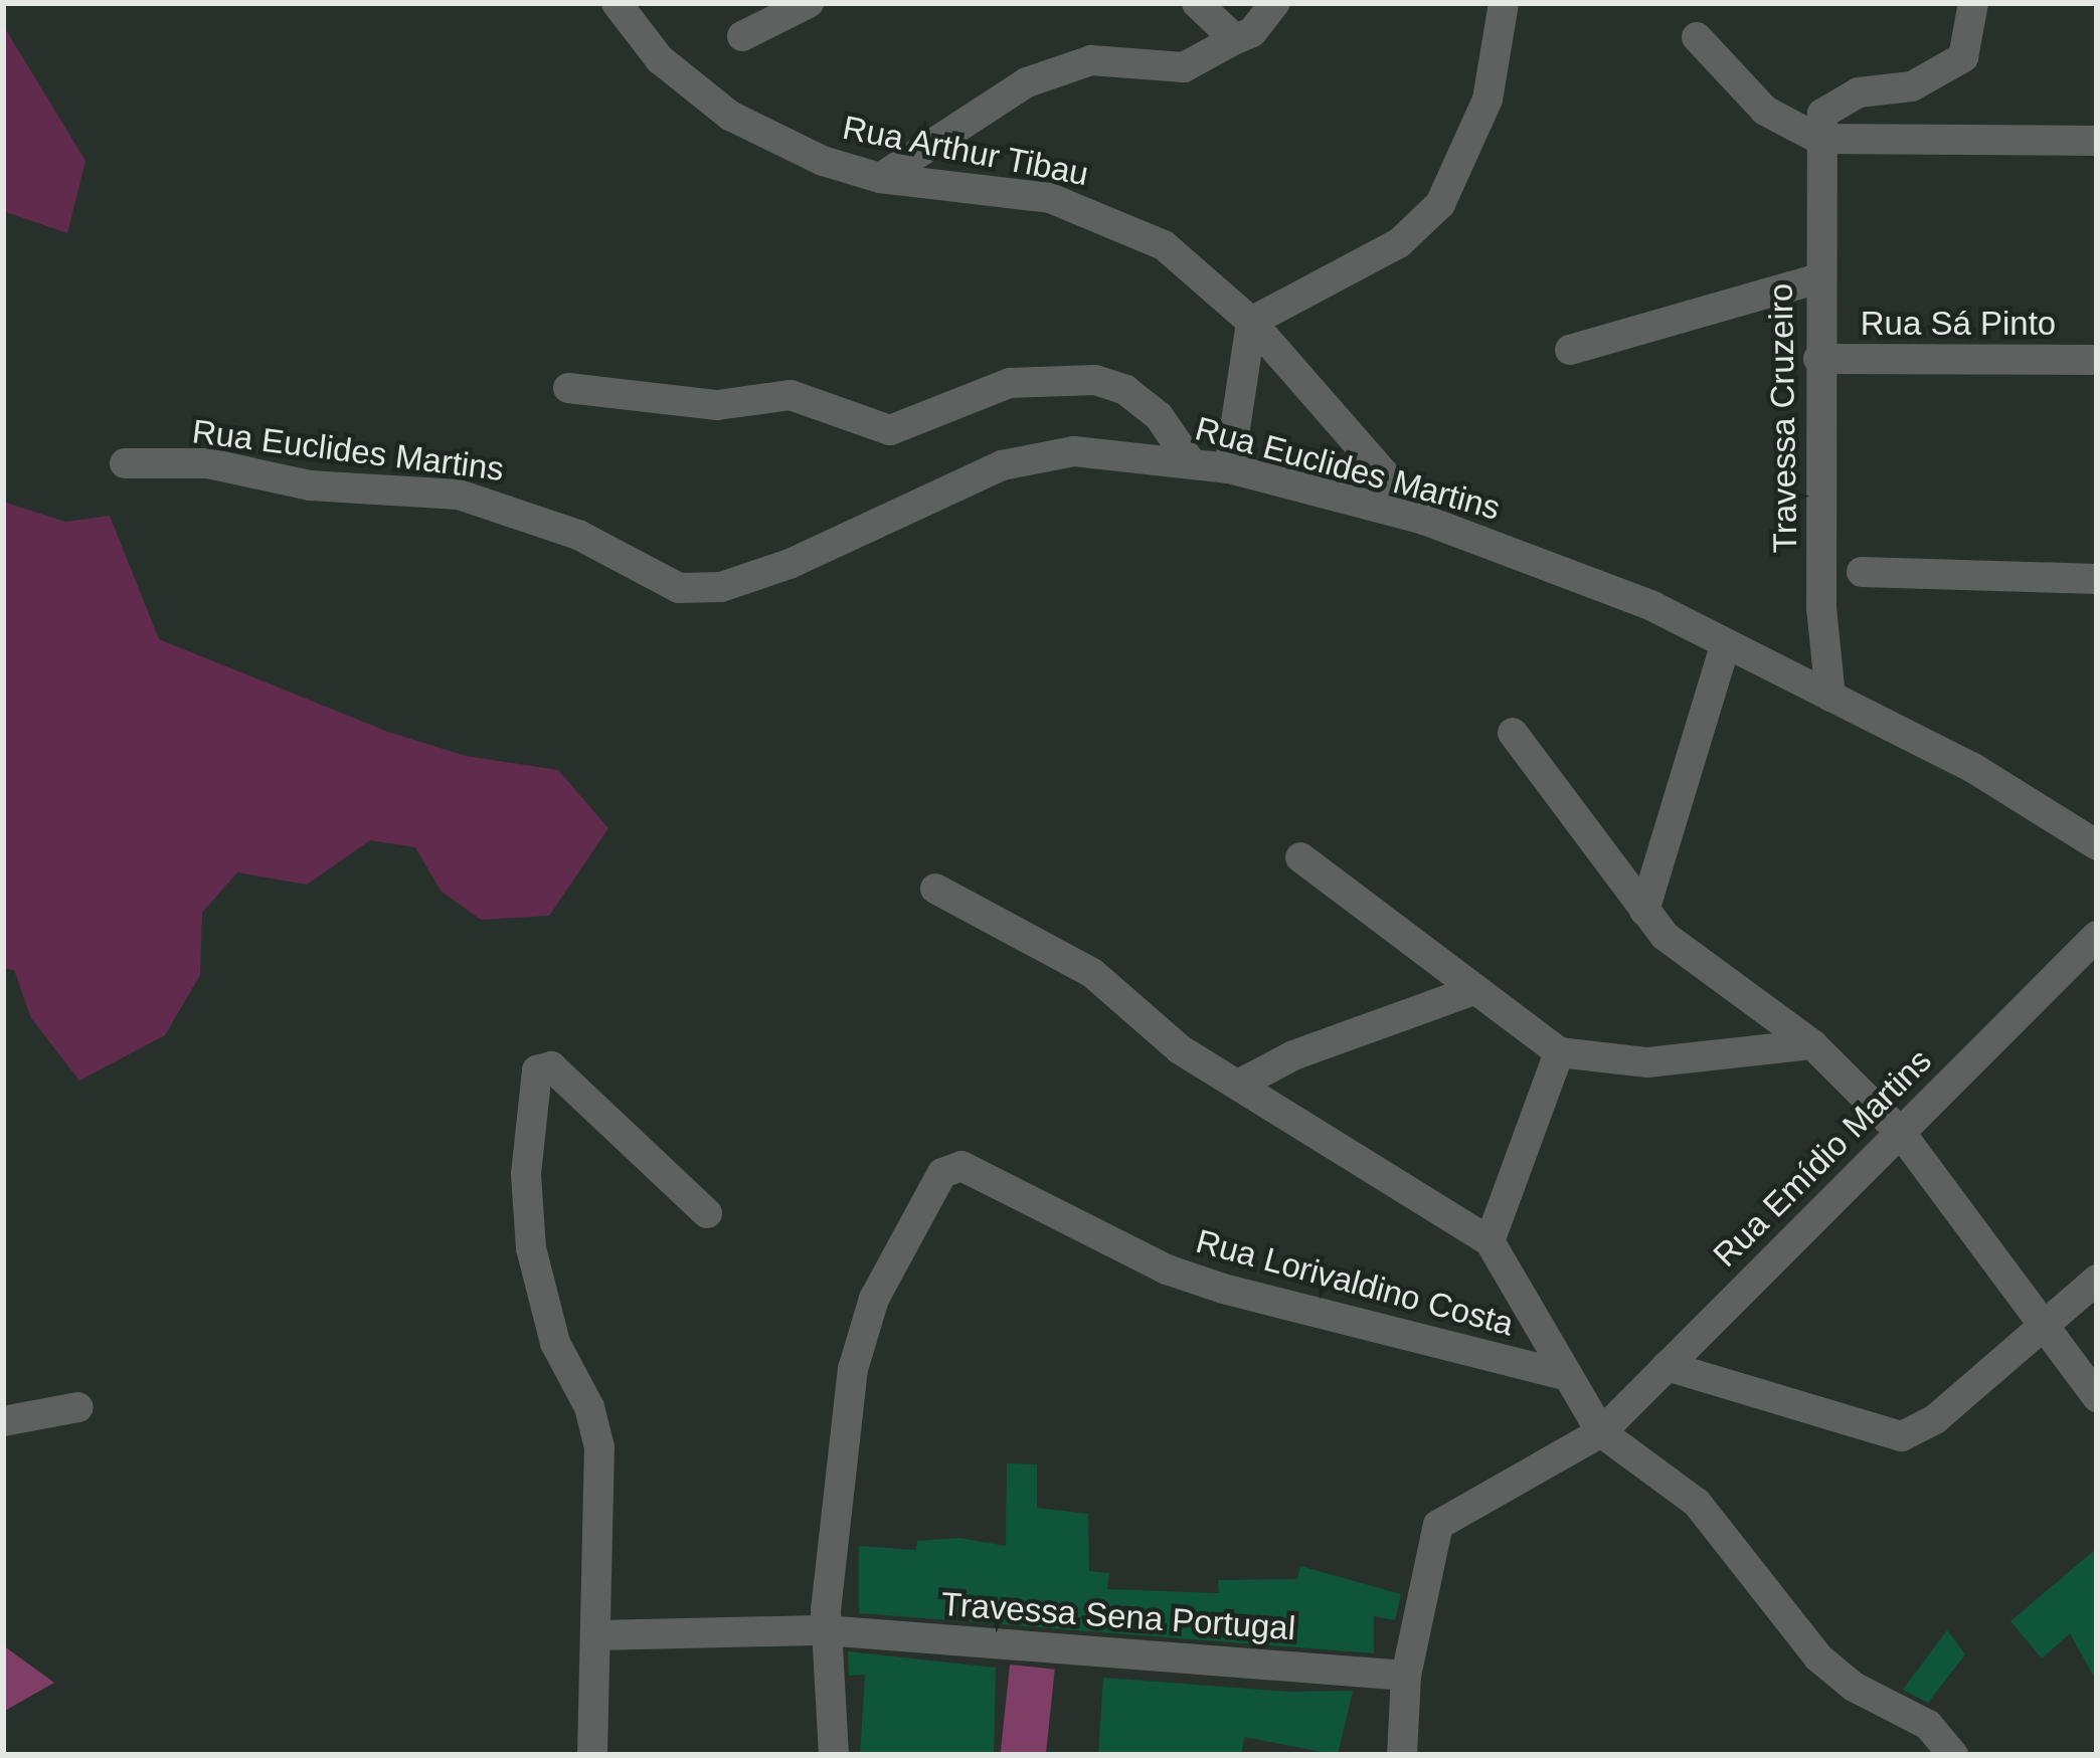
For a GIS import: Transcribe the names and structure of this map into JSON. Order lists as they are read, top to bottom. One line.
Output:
{"streets":{"street":["Rua Arthur Tibau","Rua Sá Pinto","Travessa Cruzeiro","Rua Euclides Martins","Rua Emídio Martins","Rua Lorivaldino Costa","Travessa Sena Portugal"]},"crossings":[["Rua Arthur Tibau","Rua Euclides Martins"],["Rua Sá Pinto","Travessa Cruzeiro"],["Travessa Cruzeiro","Rua Euclides Martins"],["Rua Emídio Martins","Travessa Sena Portugal"],["Rua Lorivaldino Costa","Travessa Sena Portugal"]]}
